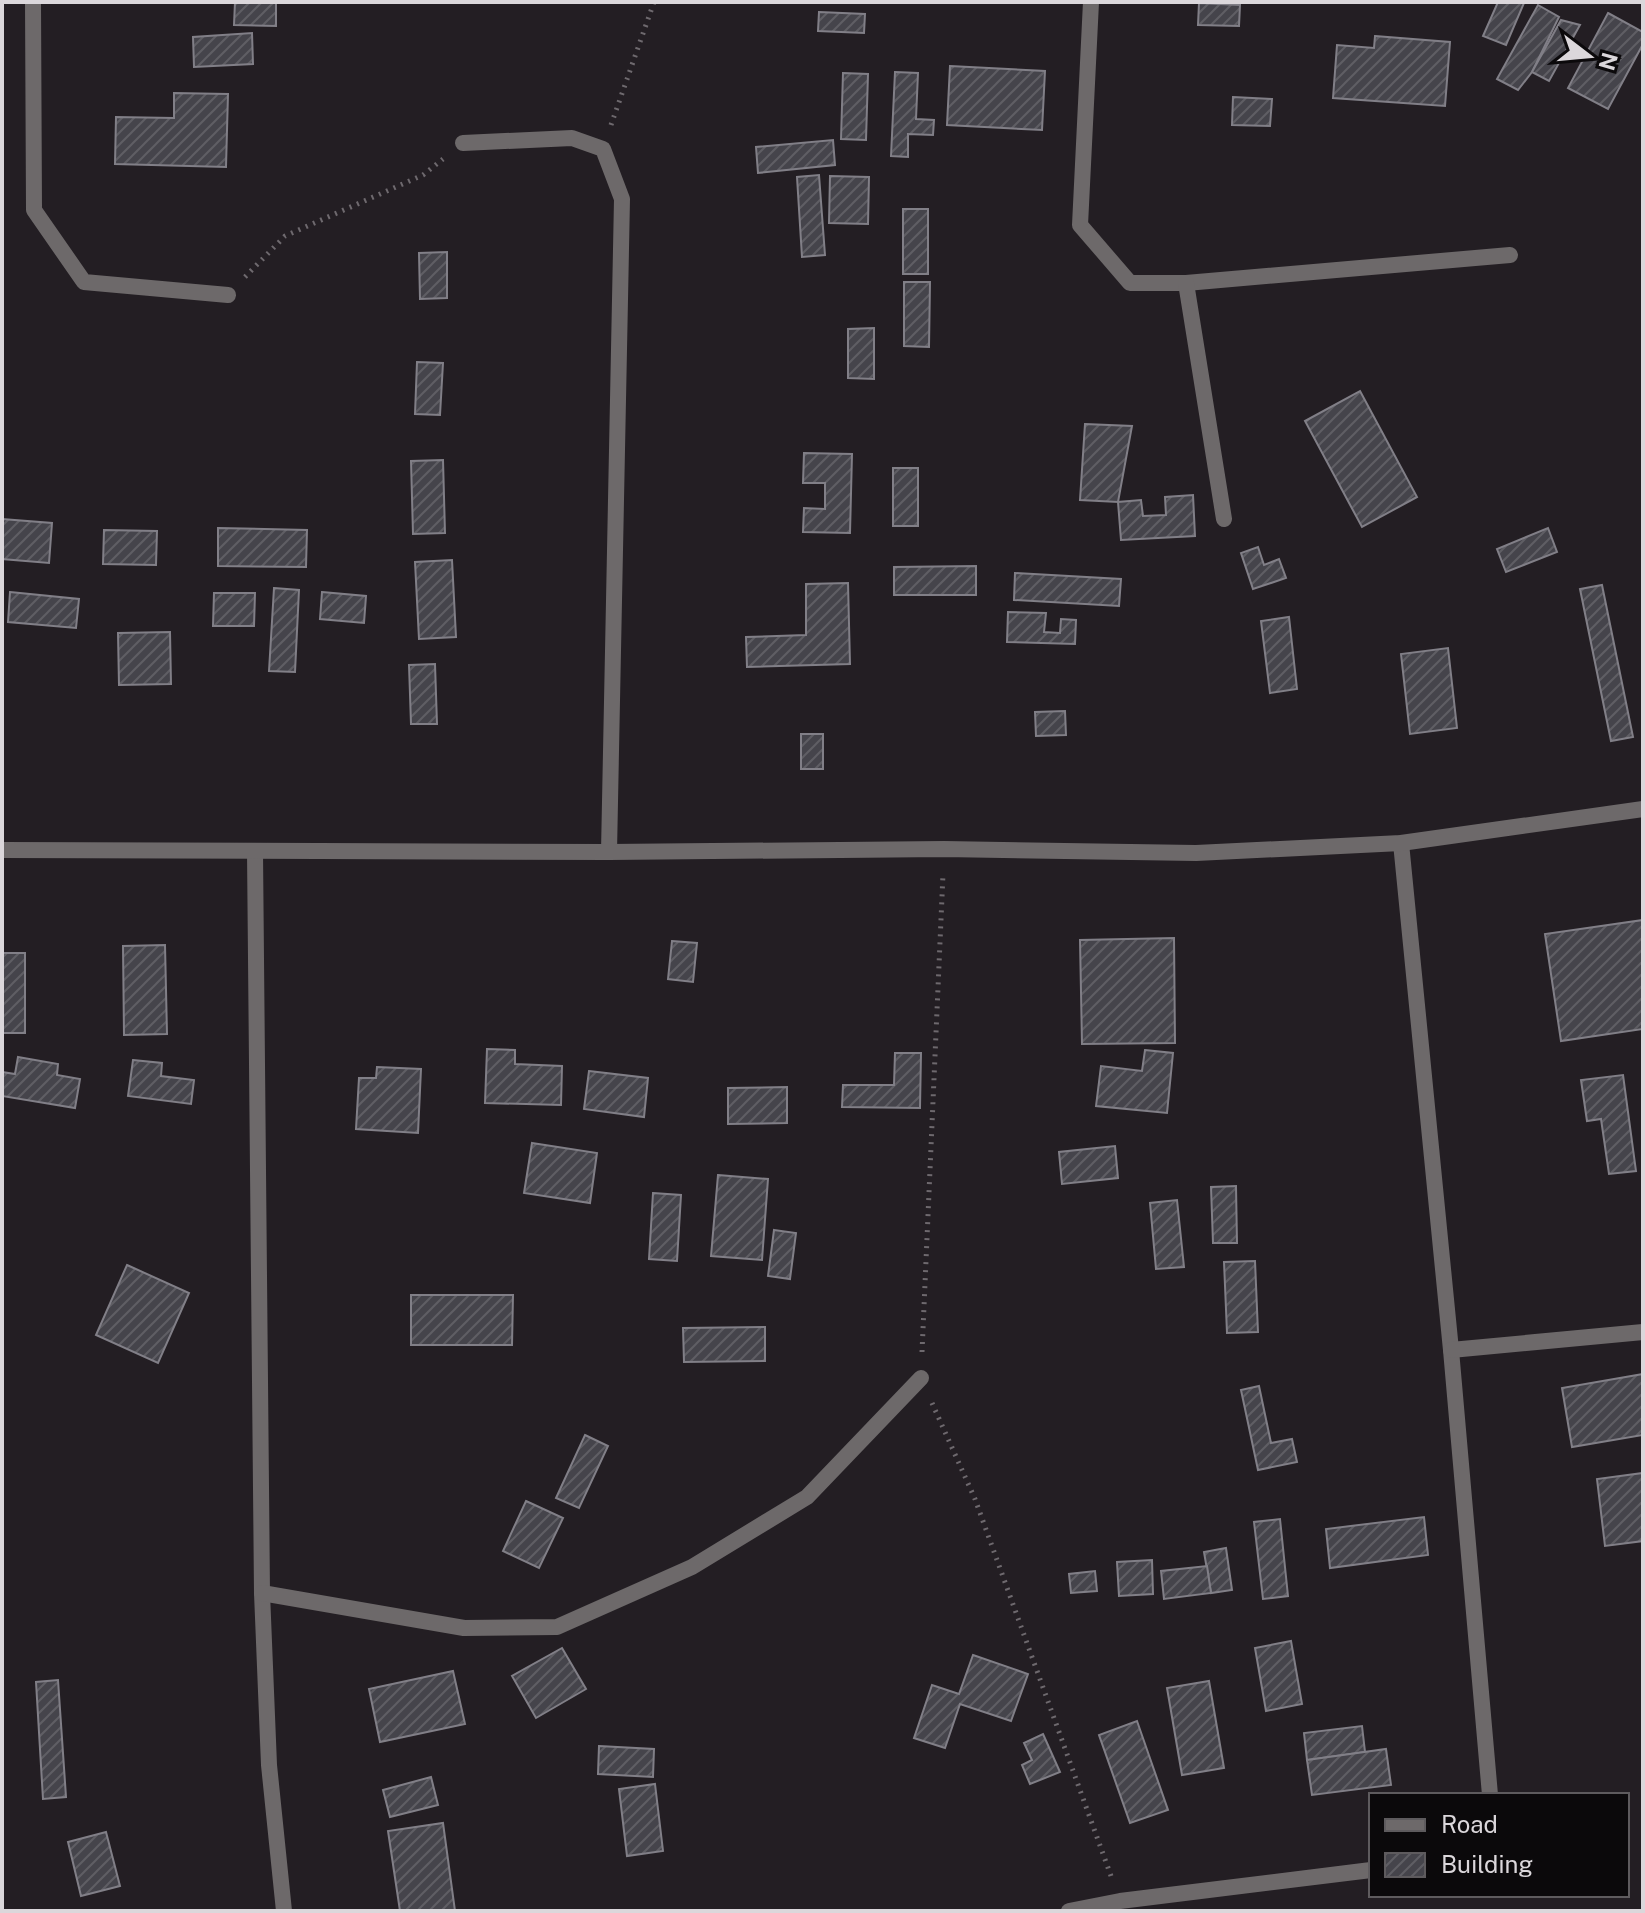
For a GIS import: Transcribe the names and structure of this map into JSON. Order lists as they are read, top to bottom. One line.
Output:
{"legend":["Road","Building"],"north":"right"}
